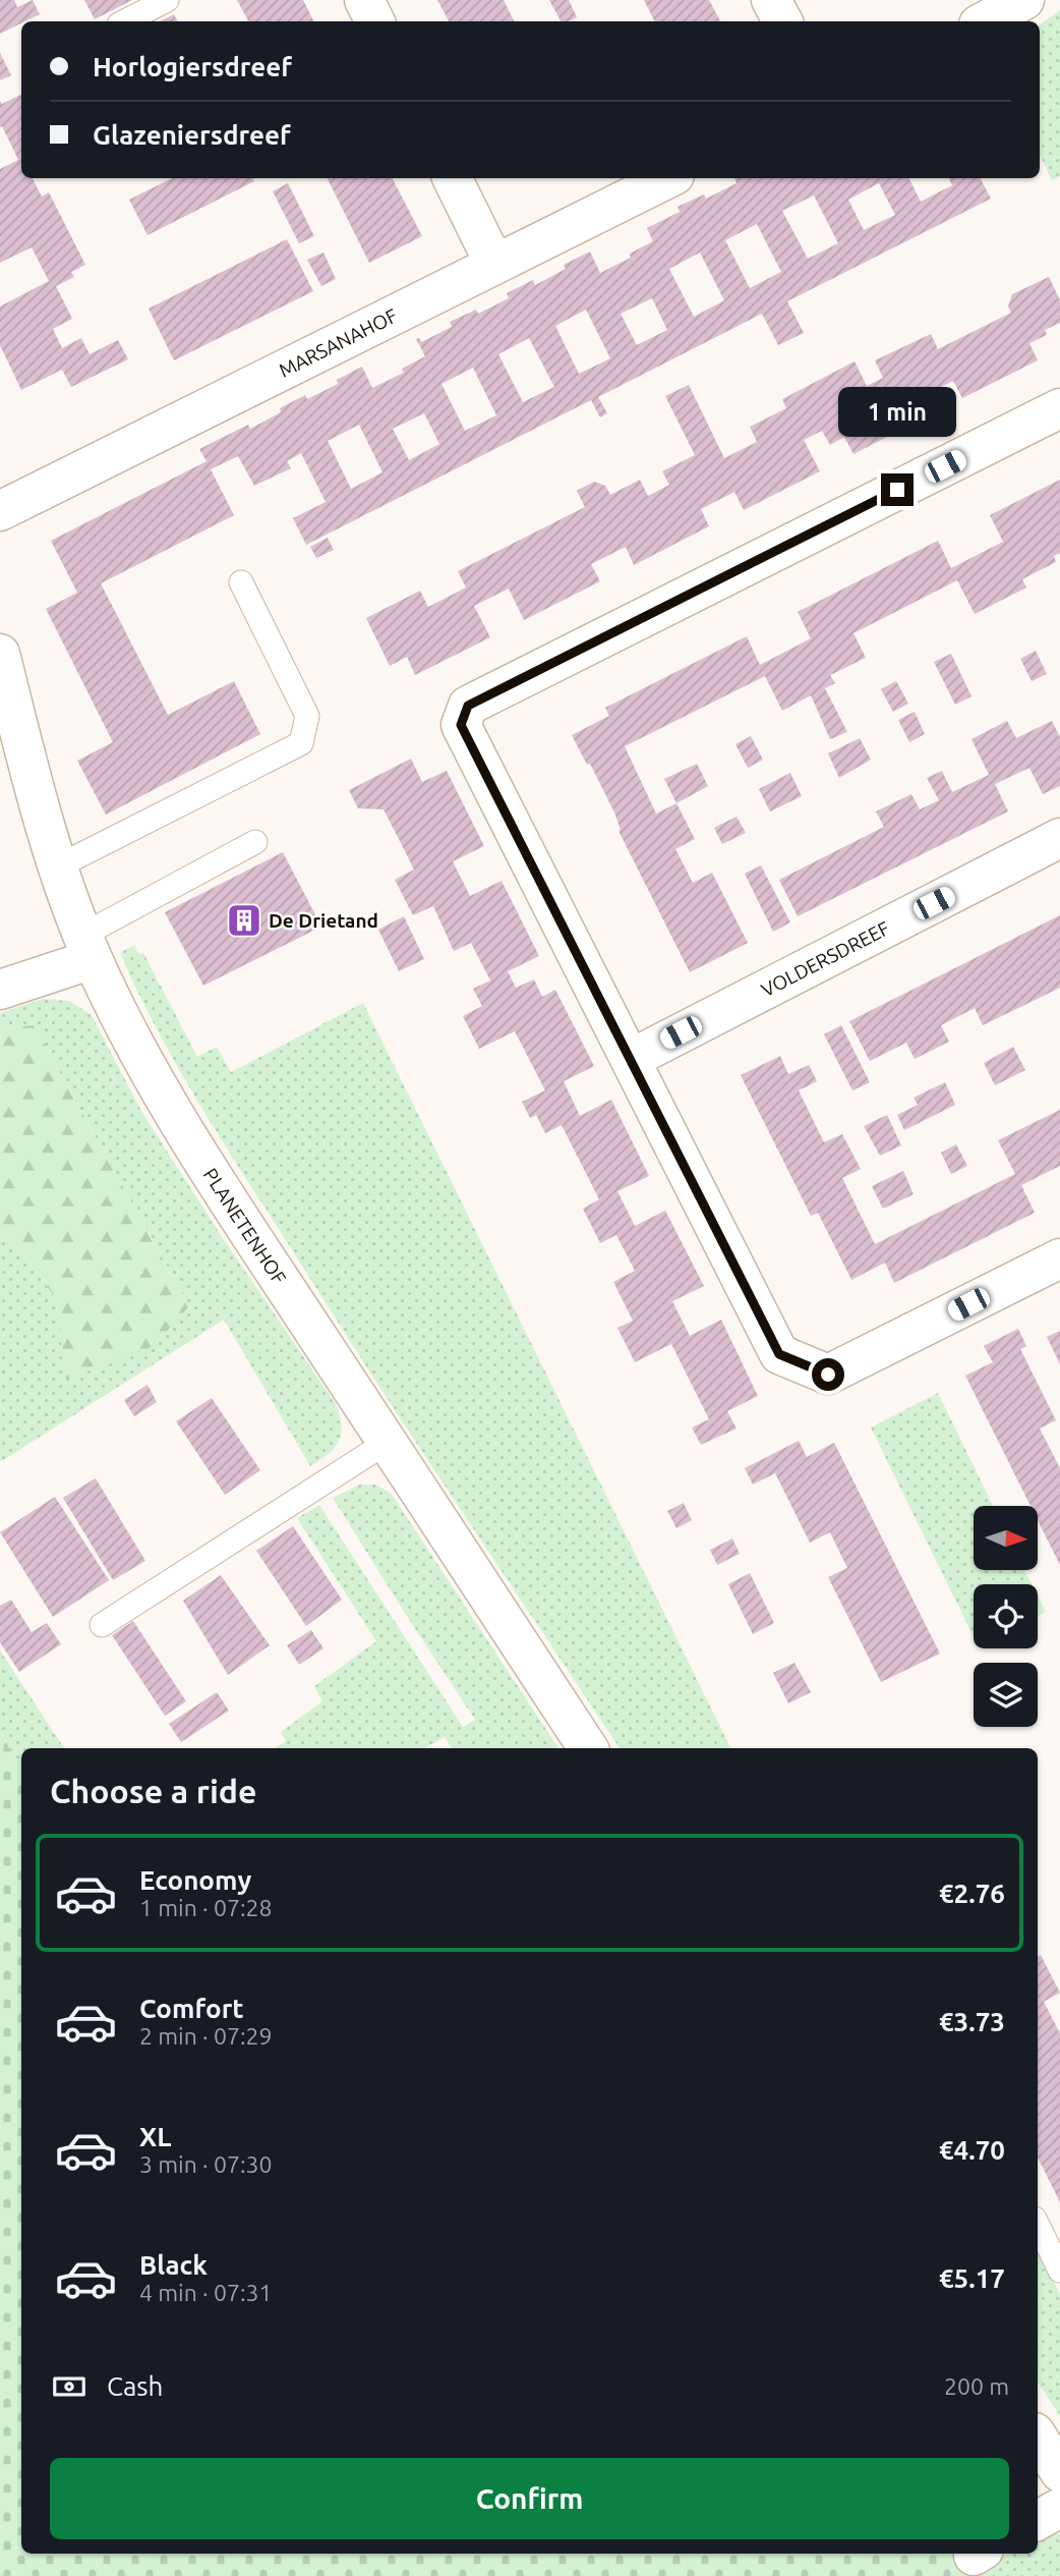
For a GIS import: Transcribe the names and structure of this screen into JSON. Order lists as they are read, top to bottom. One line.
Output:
{"streets":{"street":["MARSANAHOF","VOLDERSDREEF","PLANETENHOF"]},"places":{"building":["De Drietand"]},"north":"right","page":{"banner":["Horlogiersdreef","Glazeniersdreef"],"bubble":"1 min","heading":"Choose a ride","list":[{"name":"Economy","note":"1 min · 07:28","value":"€2.76"},{"name":"Comfort","note":"2 min · 07:29","value":"€3.73"},{"name":"XL","note":"3 min · 07:30","value":"€4.70"},{"name":"Black","note":"4 min · 07:31","value":"€5.17"}],"pay":["Cash","200 m"],"buttons":"Confirm"}}
